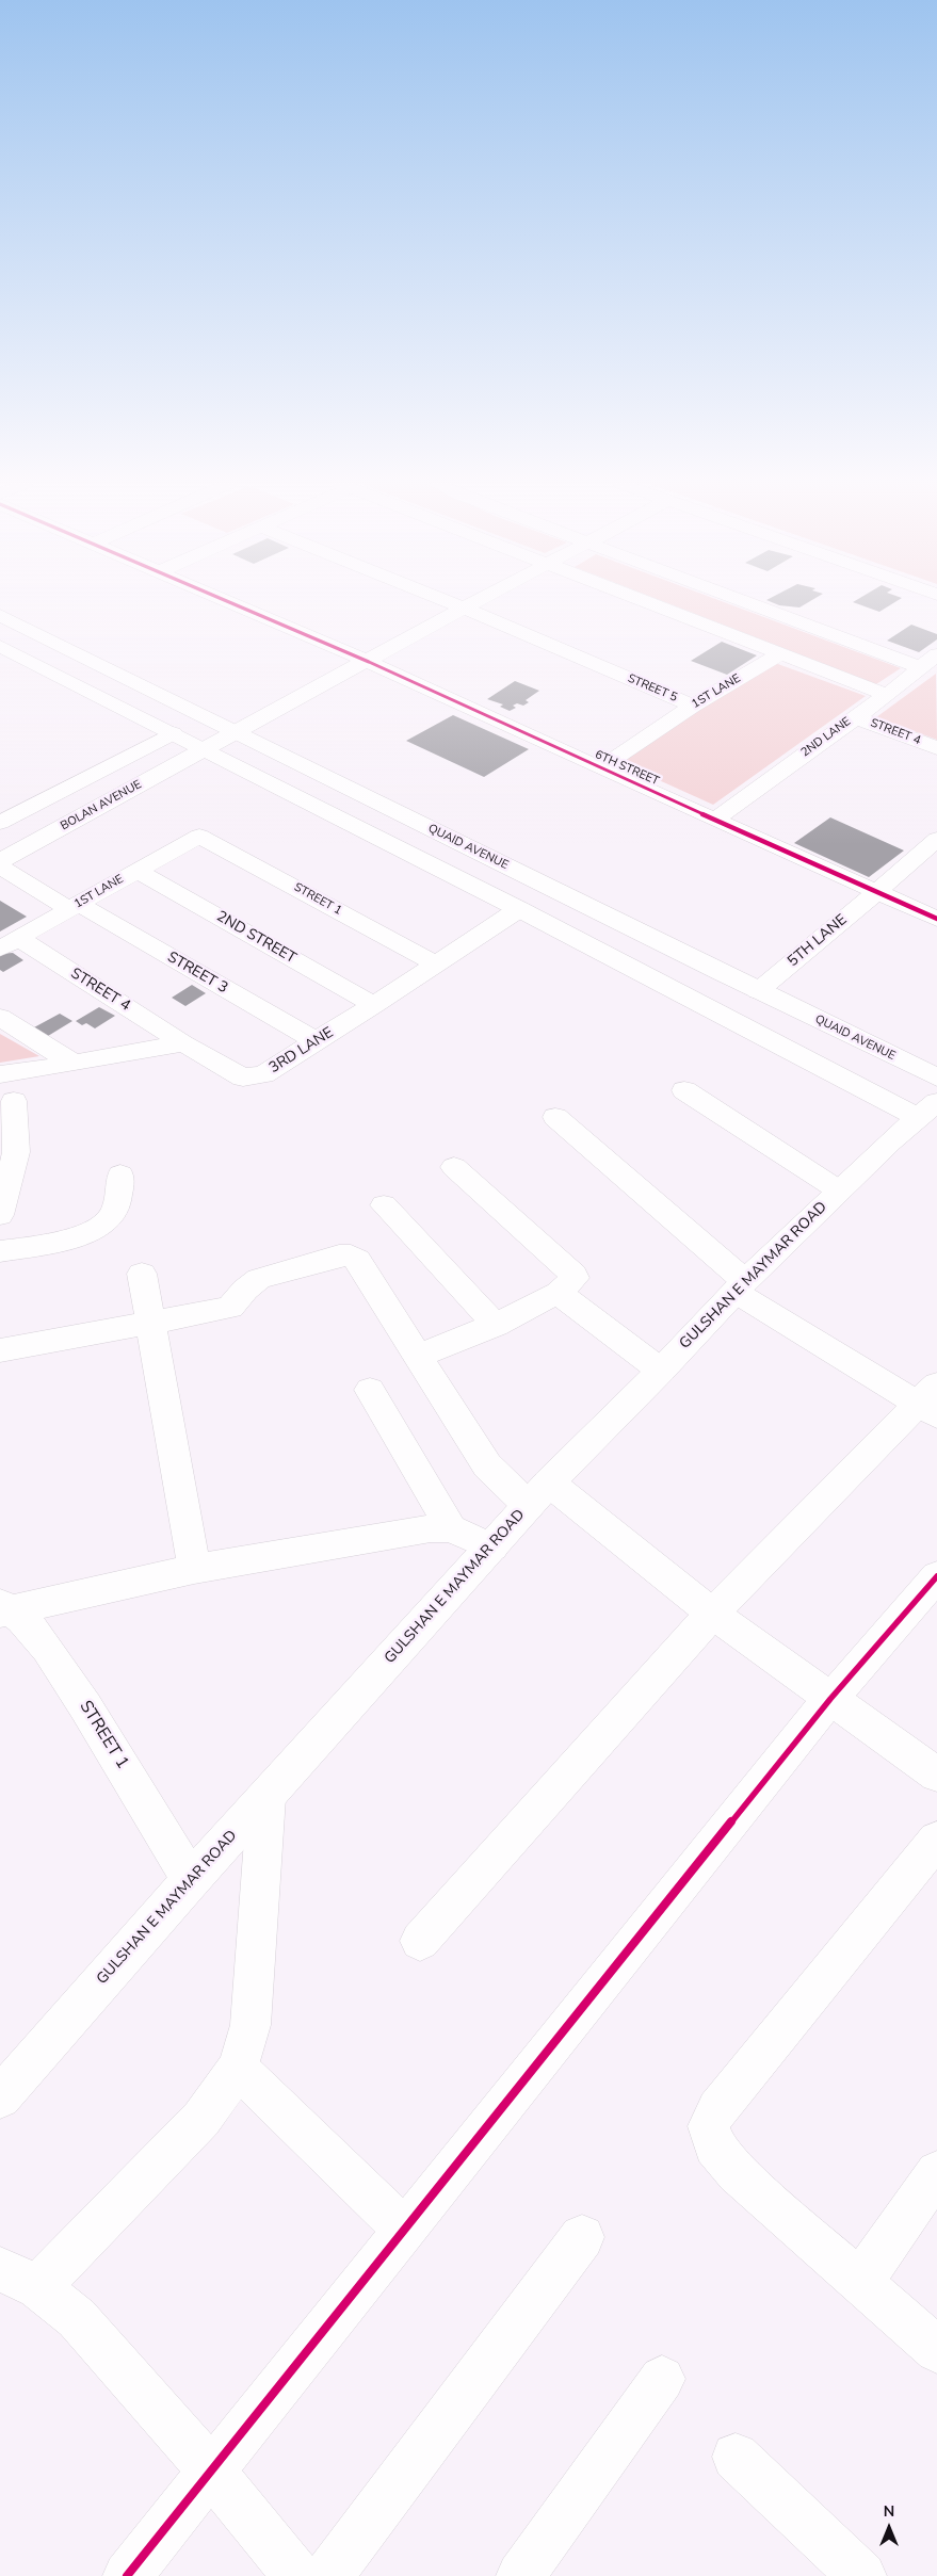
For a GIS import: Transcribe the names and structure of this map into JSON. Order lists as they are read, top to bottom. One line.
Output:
{"streets":{"street":["STREET 5","1ST LANE","STREET 4","2ND LANE","6TH STREET","BOLAN AVENUE","QUAID AVENUE","STREET 1","2ND STREET","5TH LANE","STREET 3","3RD LANE","GULSHAN E MAYMAR ROAD"]},"crossings":[["STREET 5","1ST LANE"],["STREET 5","BOLAN AVENUE"],["1ST LANE","STREET 4"],["1ST LANE","6TH STREET"],["1ST LANE","STREET 1"],["1ST LANE","2ND STREET"],["1ST LANE","STREET 3"],["STREET 4","2ND LANE"],["STREET 4","3RD LANE"],["2ND LANE","6TH STREET"],["6TH STREET","BOLAN AVENUE"],["6TH STREET","5TH LANE"],["BOLAN AVENUE","QUAID AVENUE"],["QUAID AVENUE","5TH LANE"],["STREET 1","3RD LANE"],["STREET 1","GULSHAN E MAYMAR ROAD"],["2ND STREET","3RD LANE"],["STREET 3","3RD LANE"]],"north":"top"}
